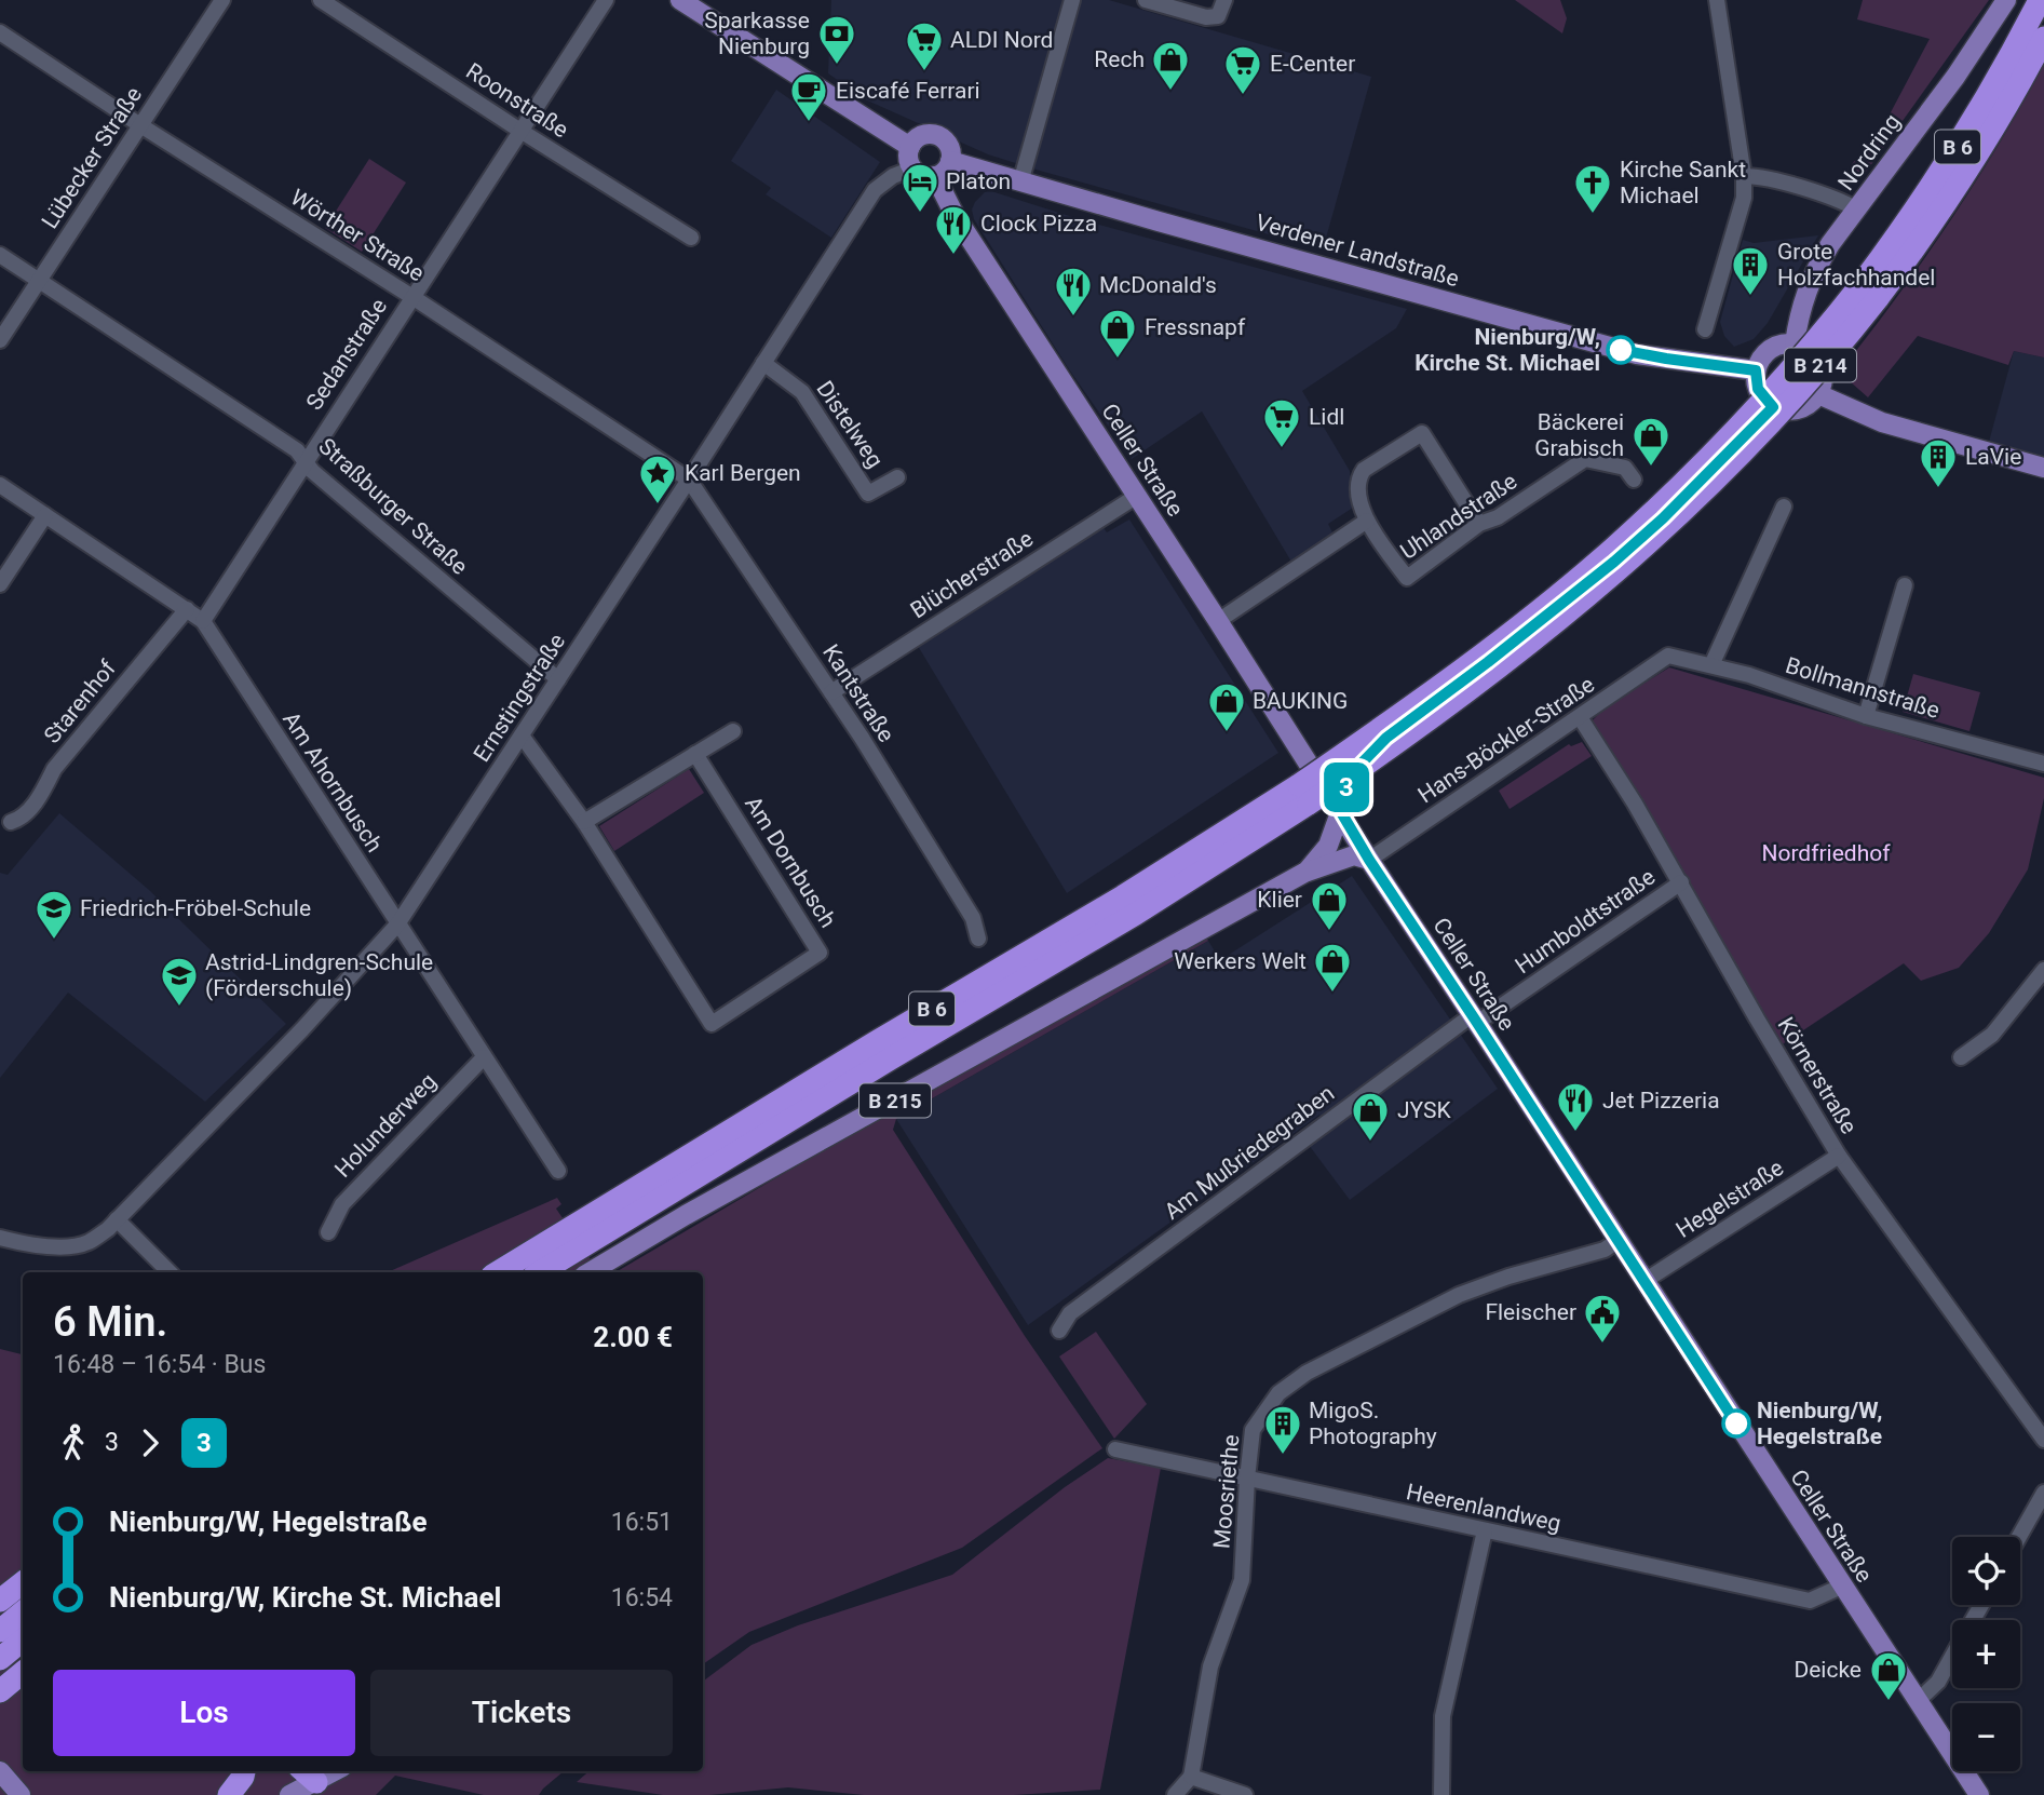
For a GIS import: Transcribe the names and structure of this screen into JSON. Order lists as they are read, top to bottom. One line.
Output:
{"streets":{"highway":["B 6"],"main road":["Nordring","Verdener Landstraße","B 214","Celler Straße","B 215"],"street":["Roonstraße","Lübecker Straße","Wörther Straße","Sedanstraße","Distelweg","Straßburger Straße","Uhlandstraße","Blücherstraße","Bollmannstraße","Kantstraße","Ernstingstraße","Starenhof","Hans-Böckler-Straße","Am Ahornbusch","Am Dornbusch","Humboldtstraße","Körnerstraße","Holunderweg","Am Mußriedegraben","Hegelstraße","Moosriethe","Heerenlandweg"]},"crossings":[["Roonstraße","Sedanstraße"],["Nordring","Verdener Landstraße"],["Nordring","B 214"],["Lübecker Straße","Wörther Straße"],["Lübecker Straße","Straßburger Straße"],["Wörther Straße","Sedanstraße"],["Wörther Straße","Kantstraße"],["Wörther Straße","Ernstingstraße"],["Verdener Landstraße","B 214"],["Verdener Landstraße","Celler Straße"],["Verdener Landstraße","Ernstingstraße"],["Sedanstraße","Straßburger Straße"],["Sedanstraße","Am Ahornbusch"],["B 214","Celler Straße"],["B 214","B 215"],["Distelweg","Ernstingstraße"],["Celler Straße","Blücherstraße"],["Celler Straße","Ernstingstraße"],["Celler Straße","Hans-Böckler-Straße"],["Celler Straße","Humboldtstraße"],["Celler Straße","B 215"],["Celler Straße","Am Mußriedegraben"],["Celler Straße","Hegelstraße"],["Celler Straße","Moosriethe"],["Celler Straße","Heerenlandweg"],["Straßburger Straße","Ernstingstraße"],["Blücherstraße","Kantstraße"],["Bollmannstraße","Hans-Böckler-Straße"],["Kantstraße","Ernstingstraße"],["Ernstingstraße","Am Ahornbusch"],["Ernstingstraße","Am Dornbusch"],["Starenhof","Am Ahornbusch"],["Hans-Böckler-Straße","Körnerstraße"],["Am Ahornbusch","Holunderweg"],["Humboldtstraße","Körnerstraße"],["Humboldtstraße","Am Mußriedegraben"],["Körnerstraße","Hegelstraße"],["Moosriethe","Heerenlandweg"]],"parks":["Nordfriedhof"],"places":{"bank":["Sparkasse Nienburg"],"supermarket":["ALDI Nord","E-Center","Lidl"],"shop":["Rech","Fressnapf","Bäckerei Grabisch","BAUKING","Klier","Werkers Welt","JYSK","Deicke"],"cafe":["Eiscafé Ferrari"],"hotel":["Platon"],"church":["Kirche Sankt Michael"],"restaurant":["Clock Pizza","McDonald's","Jet Pizzeria"],"building":["Grote Holzfachhandel","LaVie","MigoS. Photography"],"other":["Nienburg/W, Kirche St. Michael","Nienburg/W, Hegelstraße"],"place":["Karl Bergen"],"school or university":["Friedrich-Fröbel-Schule","Astrid-Lindgren-Schule (Förderschule)"],"public building":["Fleischer"]},"lines":["bus line 3"],"page":{"on_map":"3","heading":["6 Min.","16:48 – 16:54 · Bus","2.00 €"],"legs":["3","3"],"list":[{"name":"Nienburg/W, Hegelstraße","value":"16:51"},{"name":"Nienburg/W, Kirche St. Michael","value":"16:54"}],"map_buttons":["+","−"],"buttons":["Los","Tickets"]}}
